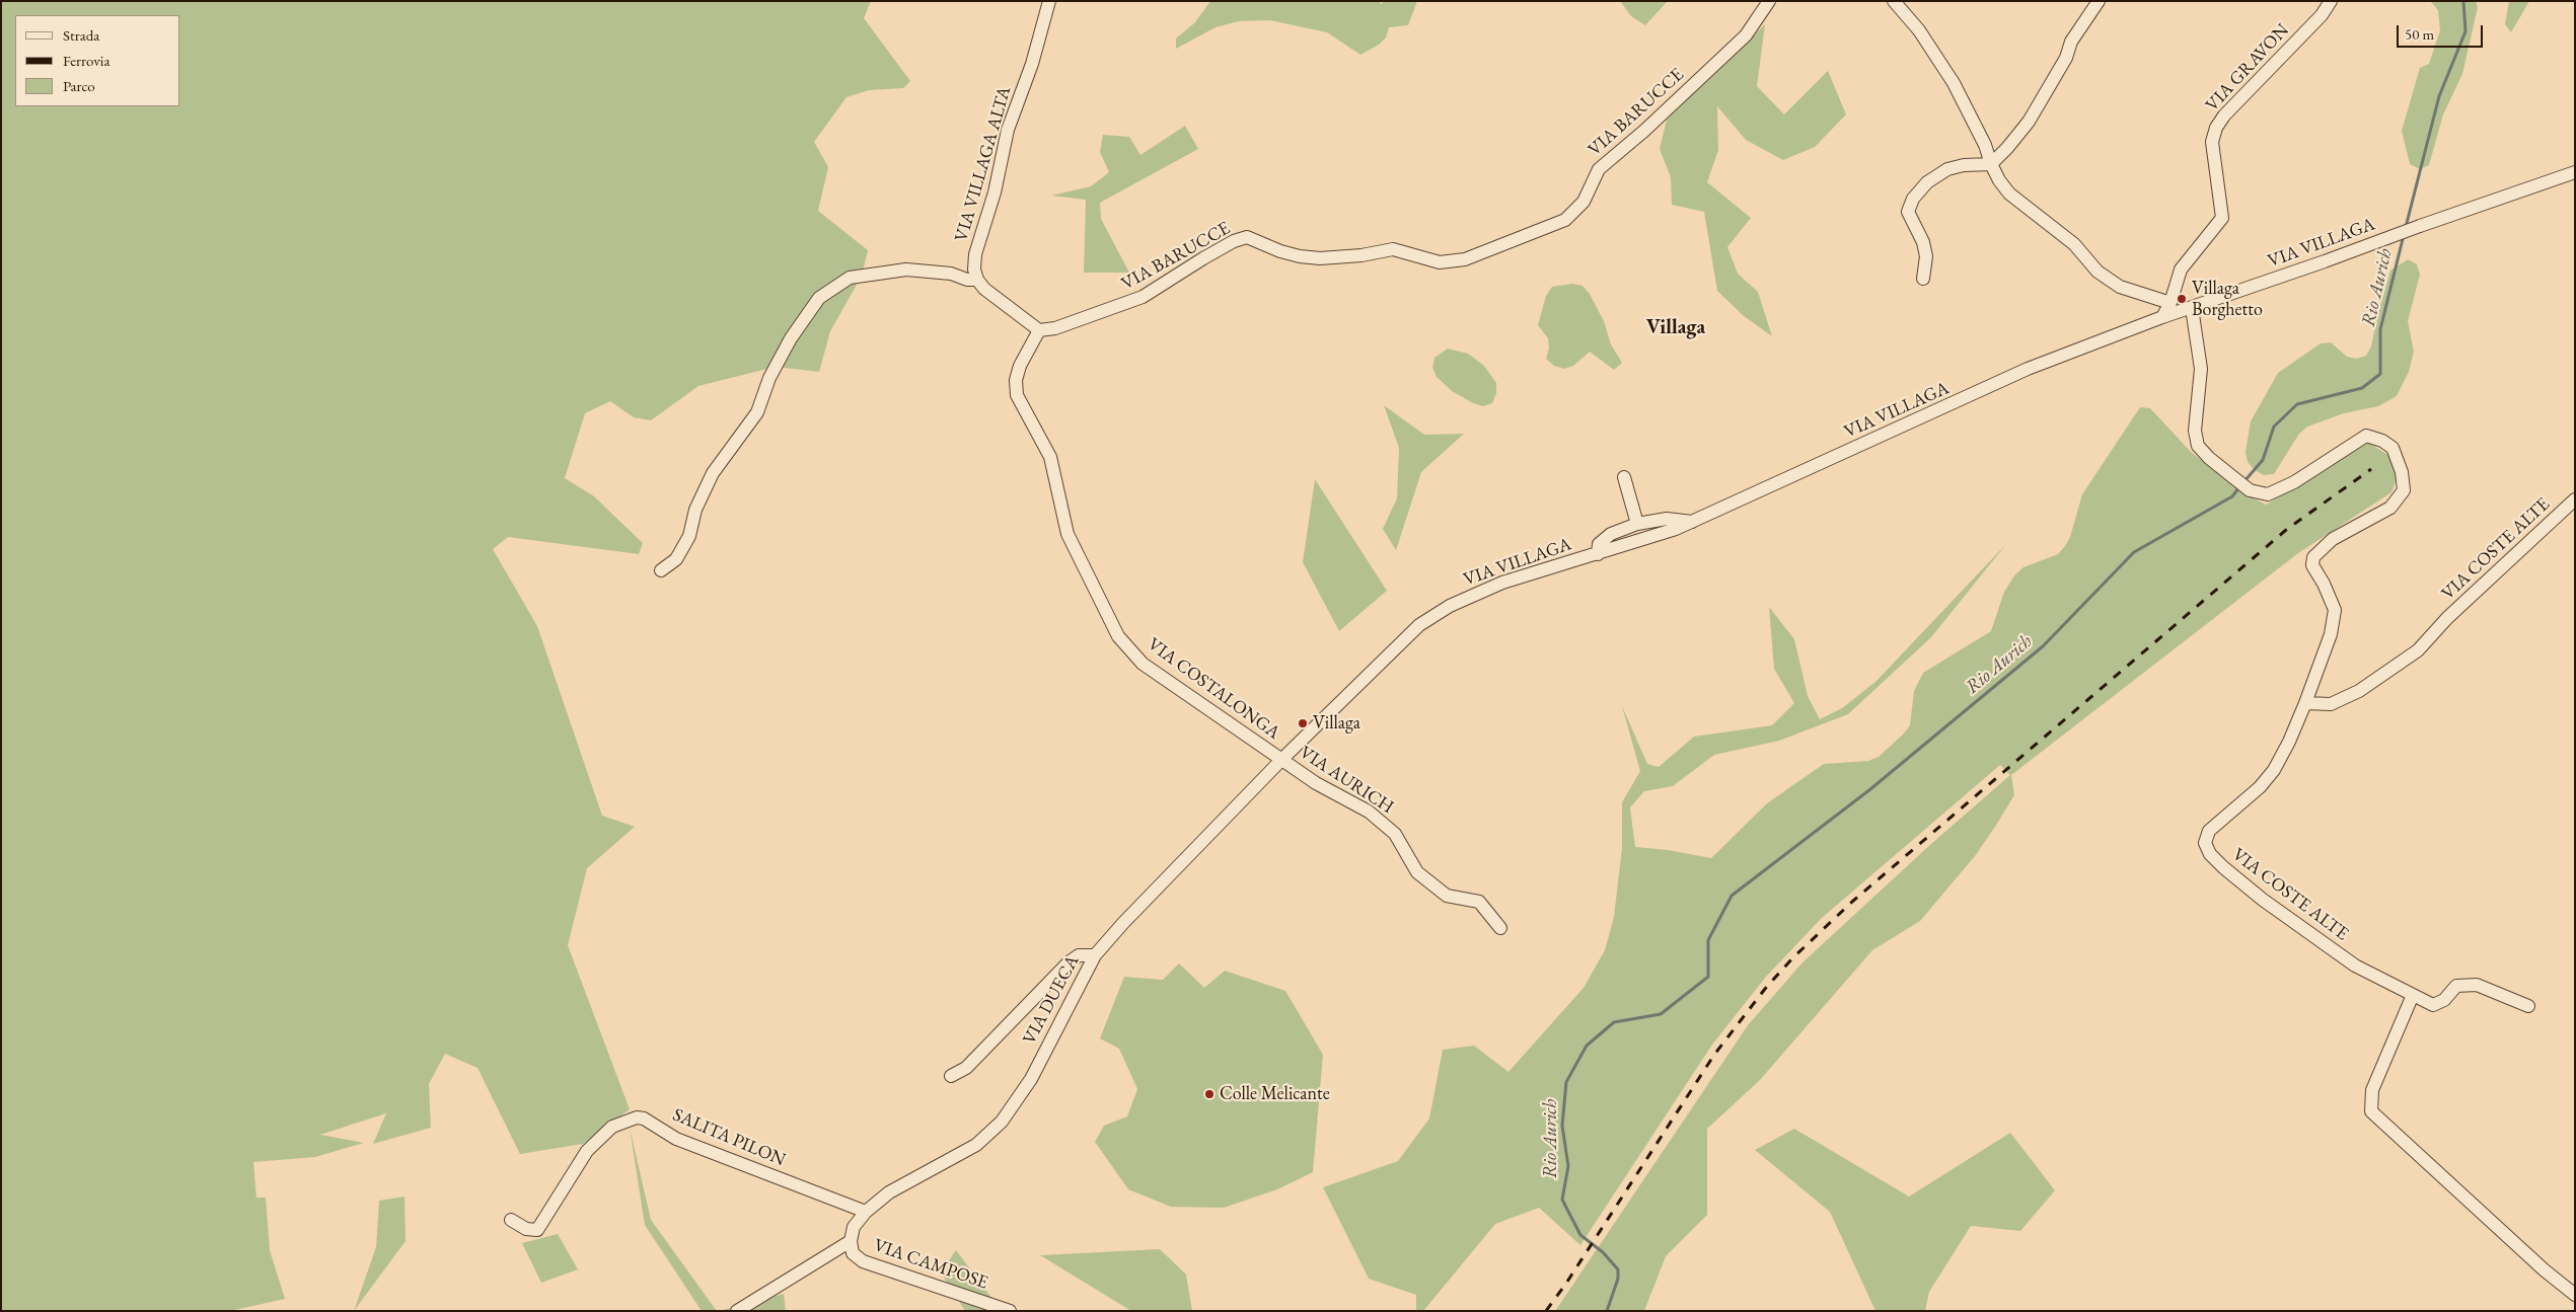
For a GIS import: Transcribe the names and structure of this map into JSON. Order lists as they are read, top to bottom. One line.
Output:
{"streets":{"street":["VIA GRAVON","VIA BARUCCE","VIA VILLAGA ALTA","VIA VILLAGA","VIA COSTE ALTE","VIA COSTALONGA","VIA AURICH","VIA DUECA","SALITA PILON","VIA CAMPOSE"]},"crossings":[["VIA GRAVON","VIA VILLAGA"],["VIA BARUCCE","VIA COSTALONGA"],["VIA VILLAGA","VIA COSTALONGA"],["VIA VILLAGA","VIA AURICH"],["VIA VILLAGA","VIA DUECA"],["VIA COSTALONGA","VIA AURICH"],["VIA COSTALONGA","VIA DUECA"],["VIA AURICH","VIA DUECA"],["VIA DUECA","SALITA PILON"],["VIA DUECA","VIA CAMPOSE"]],"districts":["Villaga"],"water":["Rio Aurich"],"places":["Villaga Borghetto","Villaga","Colle Melicante"],"legend":["Strada","Ferrovia","Parco"],"scale_bar":"50 m"}
